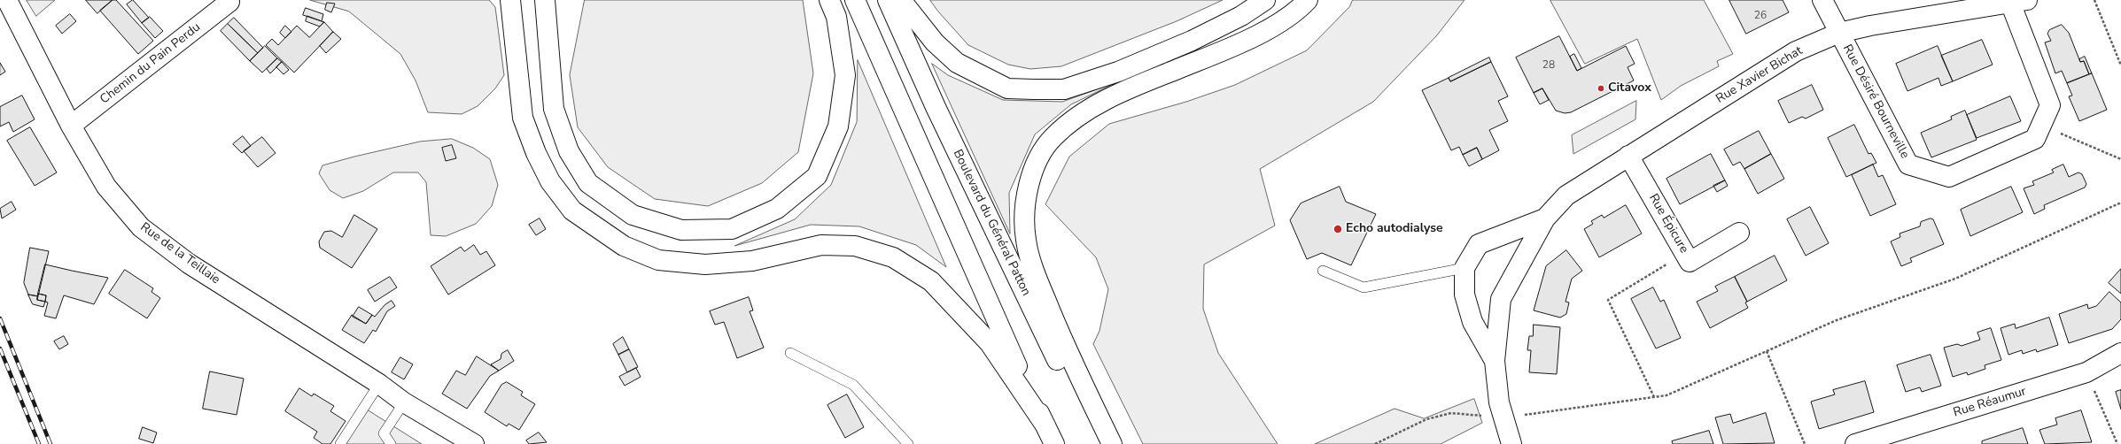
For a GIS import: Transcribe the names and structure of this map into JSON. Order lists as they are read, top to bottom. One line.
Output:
{"streets":{"main road":["Chemin du Pain Perdu","Rue Xavier Bichat","Rue Désiré Bourneville","Boulevard du Général Patton","Rue Épicure","Rue de la Teillaie","Rue Réaumur"]},"crossings":[["Chemin du Pain Perdu","Rue de la Teillaie"],["Rue Xavier Bichat","Rue Désiré Bourneville"],["Rue Xavier Bichat","Rue Épicure"]],"places":["Citavox","Echo autodialyse"],"house_numbers":["26","28"]}
